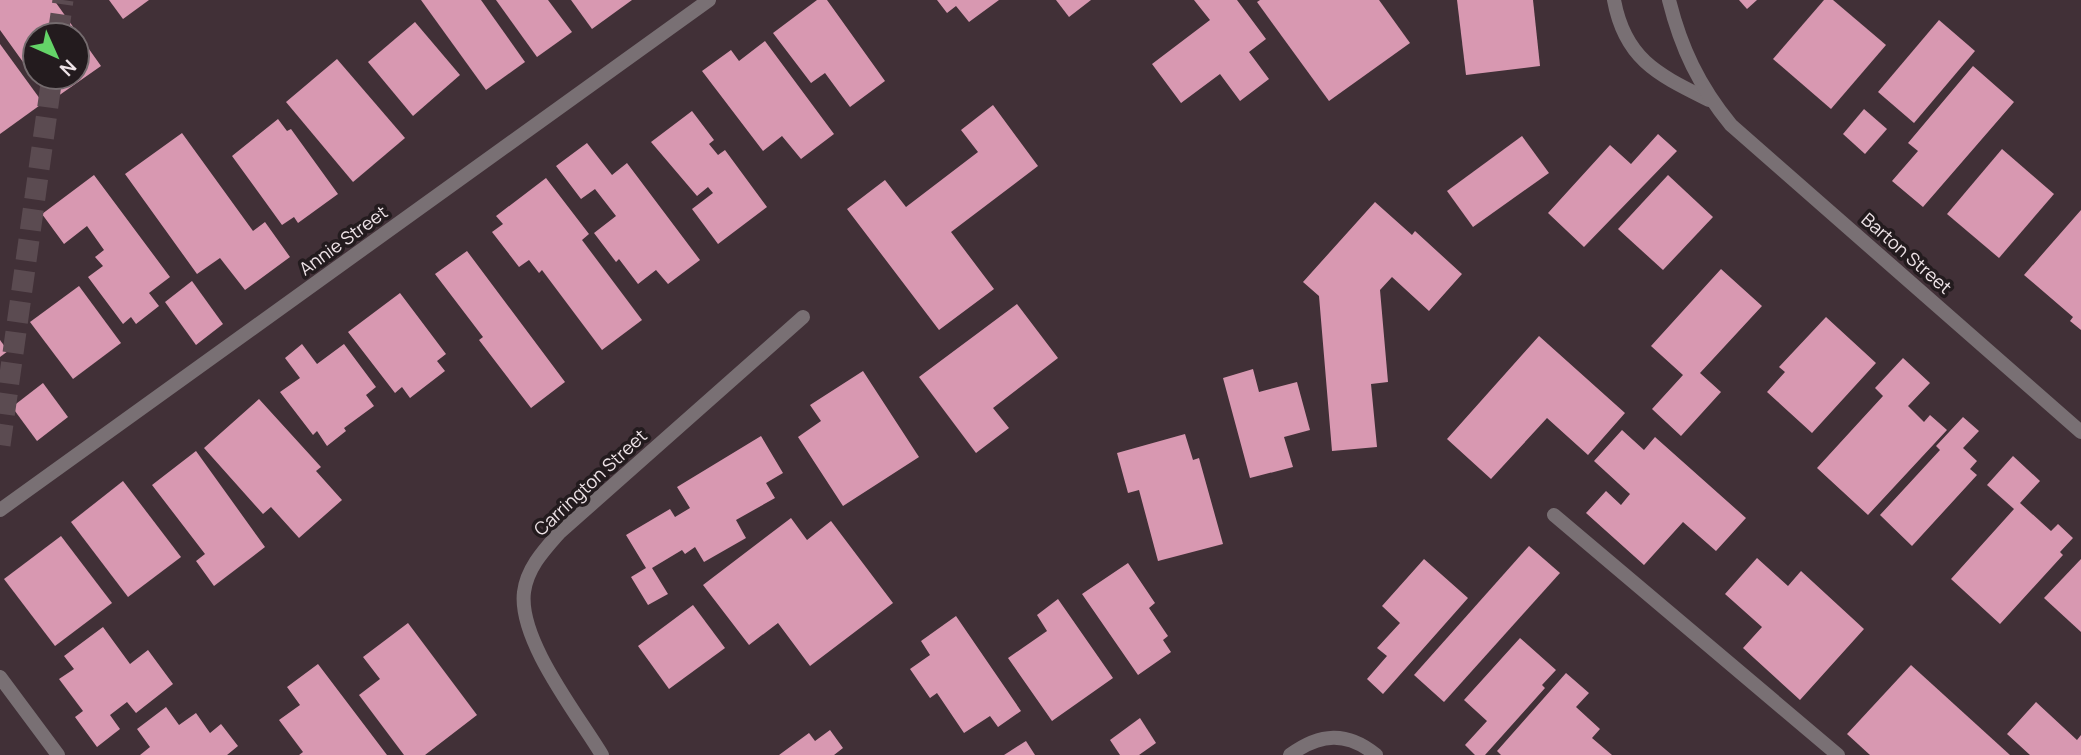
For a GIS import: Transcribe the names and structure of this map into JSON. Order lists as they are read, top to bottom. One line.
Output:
{"streets":{"street":["Annie Street","Barton Street","Carrington Street"]},"north":"bottom right"}
